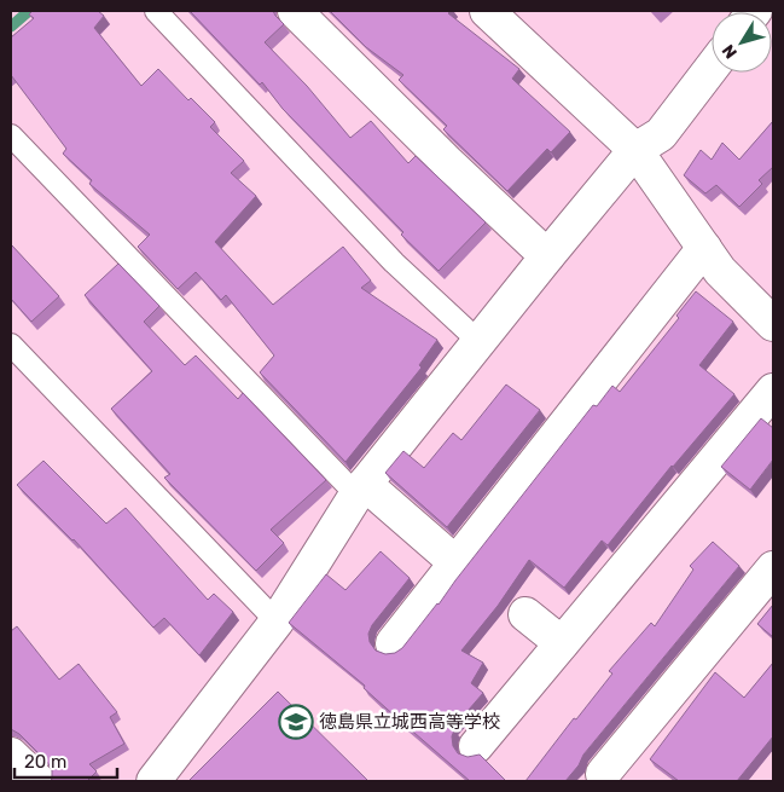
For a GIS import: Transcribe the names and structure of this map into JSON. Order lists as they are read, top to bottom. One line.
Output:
{"places":{"school or university":["徳島県立城西高等学校"]},"scale_bar":"20 m","north":"bottom left"}
